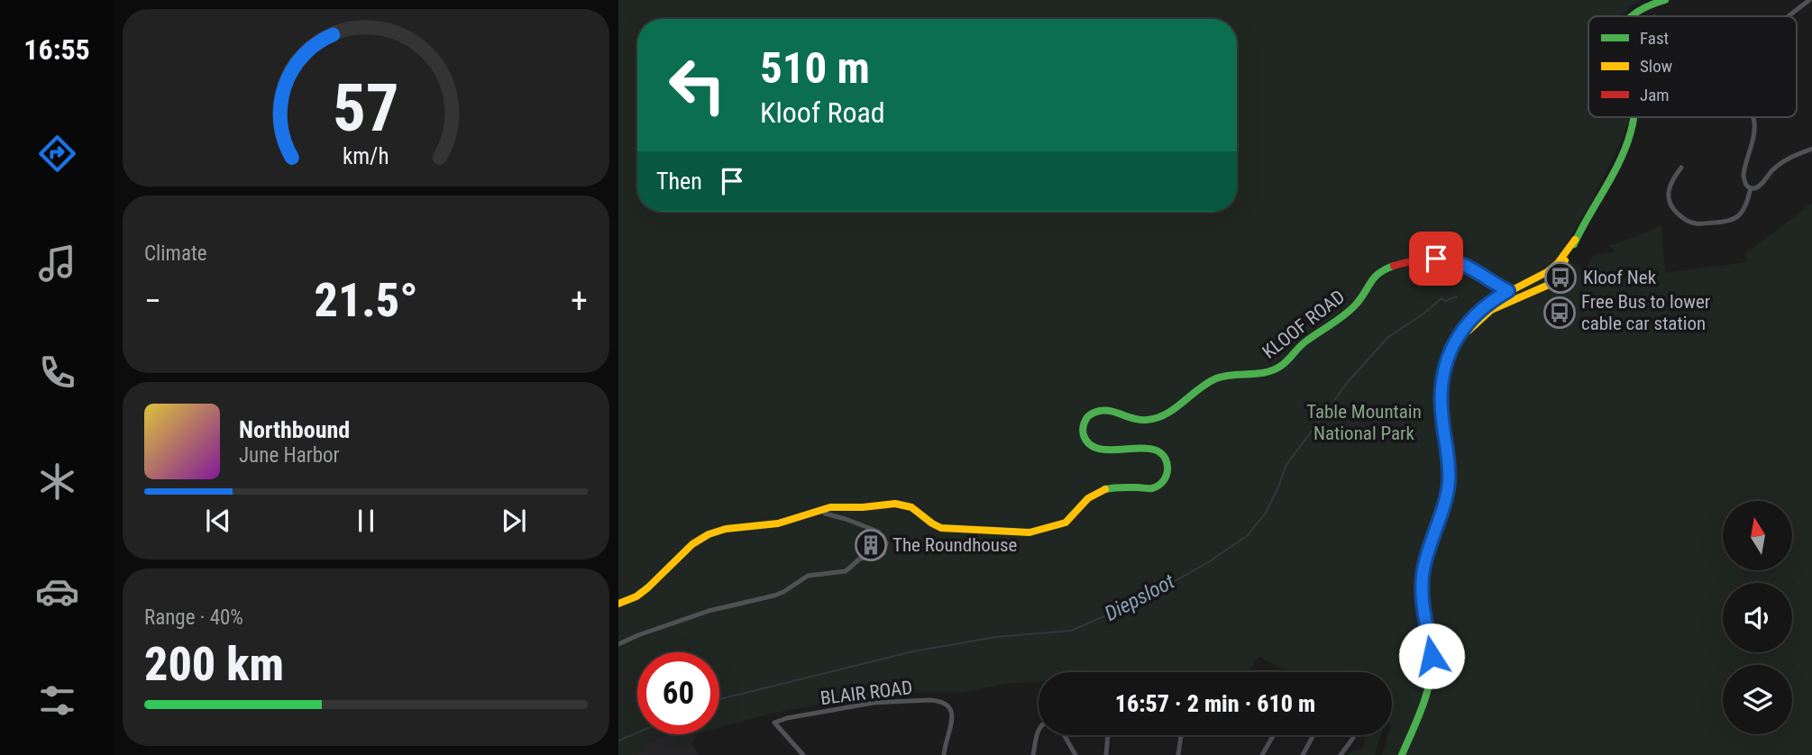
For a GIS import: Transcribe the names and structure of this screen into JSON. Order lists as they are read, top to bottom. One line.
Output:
{"streets":{"main road":["KLOOF ROAD"],"street":["BLAIR ROAD"]},"water":["Diepsloot"],"parks":["Table Mountain National Park"],"places":{"bus stop":["Kloof Nek","Free Bus to lower cable car station"],"building":["The Roundhouse"]},"legend":["Fast","Slow","Jam"],"north":"top","page":{"tabs":"16:55","turn":["510 m","Kloof Road"],"then":"Then","tile":["Climate",["Range · 40%","200 km"]],"heat":["−","21.5°","+"],"song":["Northbound","June Harbor"],"limit":"60","trip":"16:57 · 2 min · 610 m","gauge":["57","km/h"]}}
